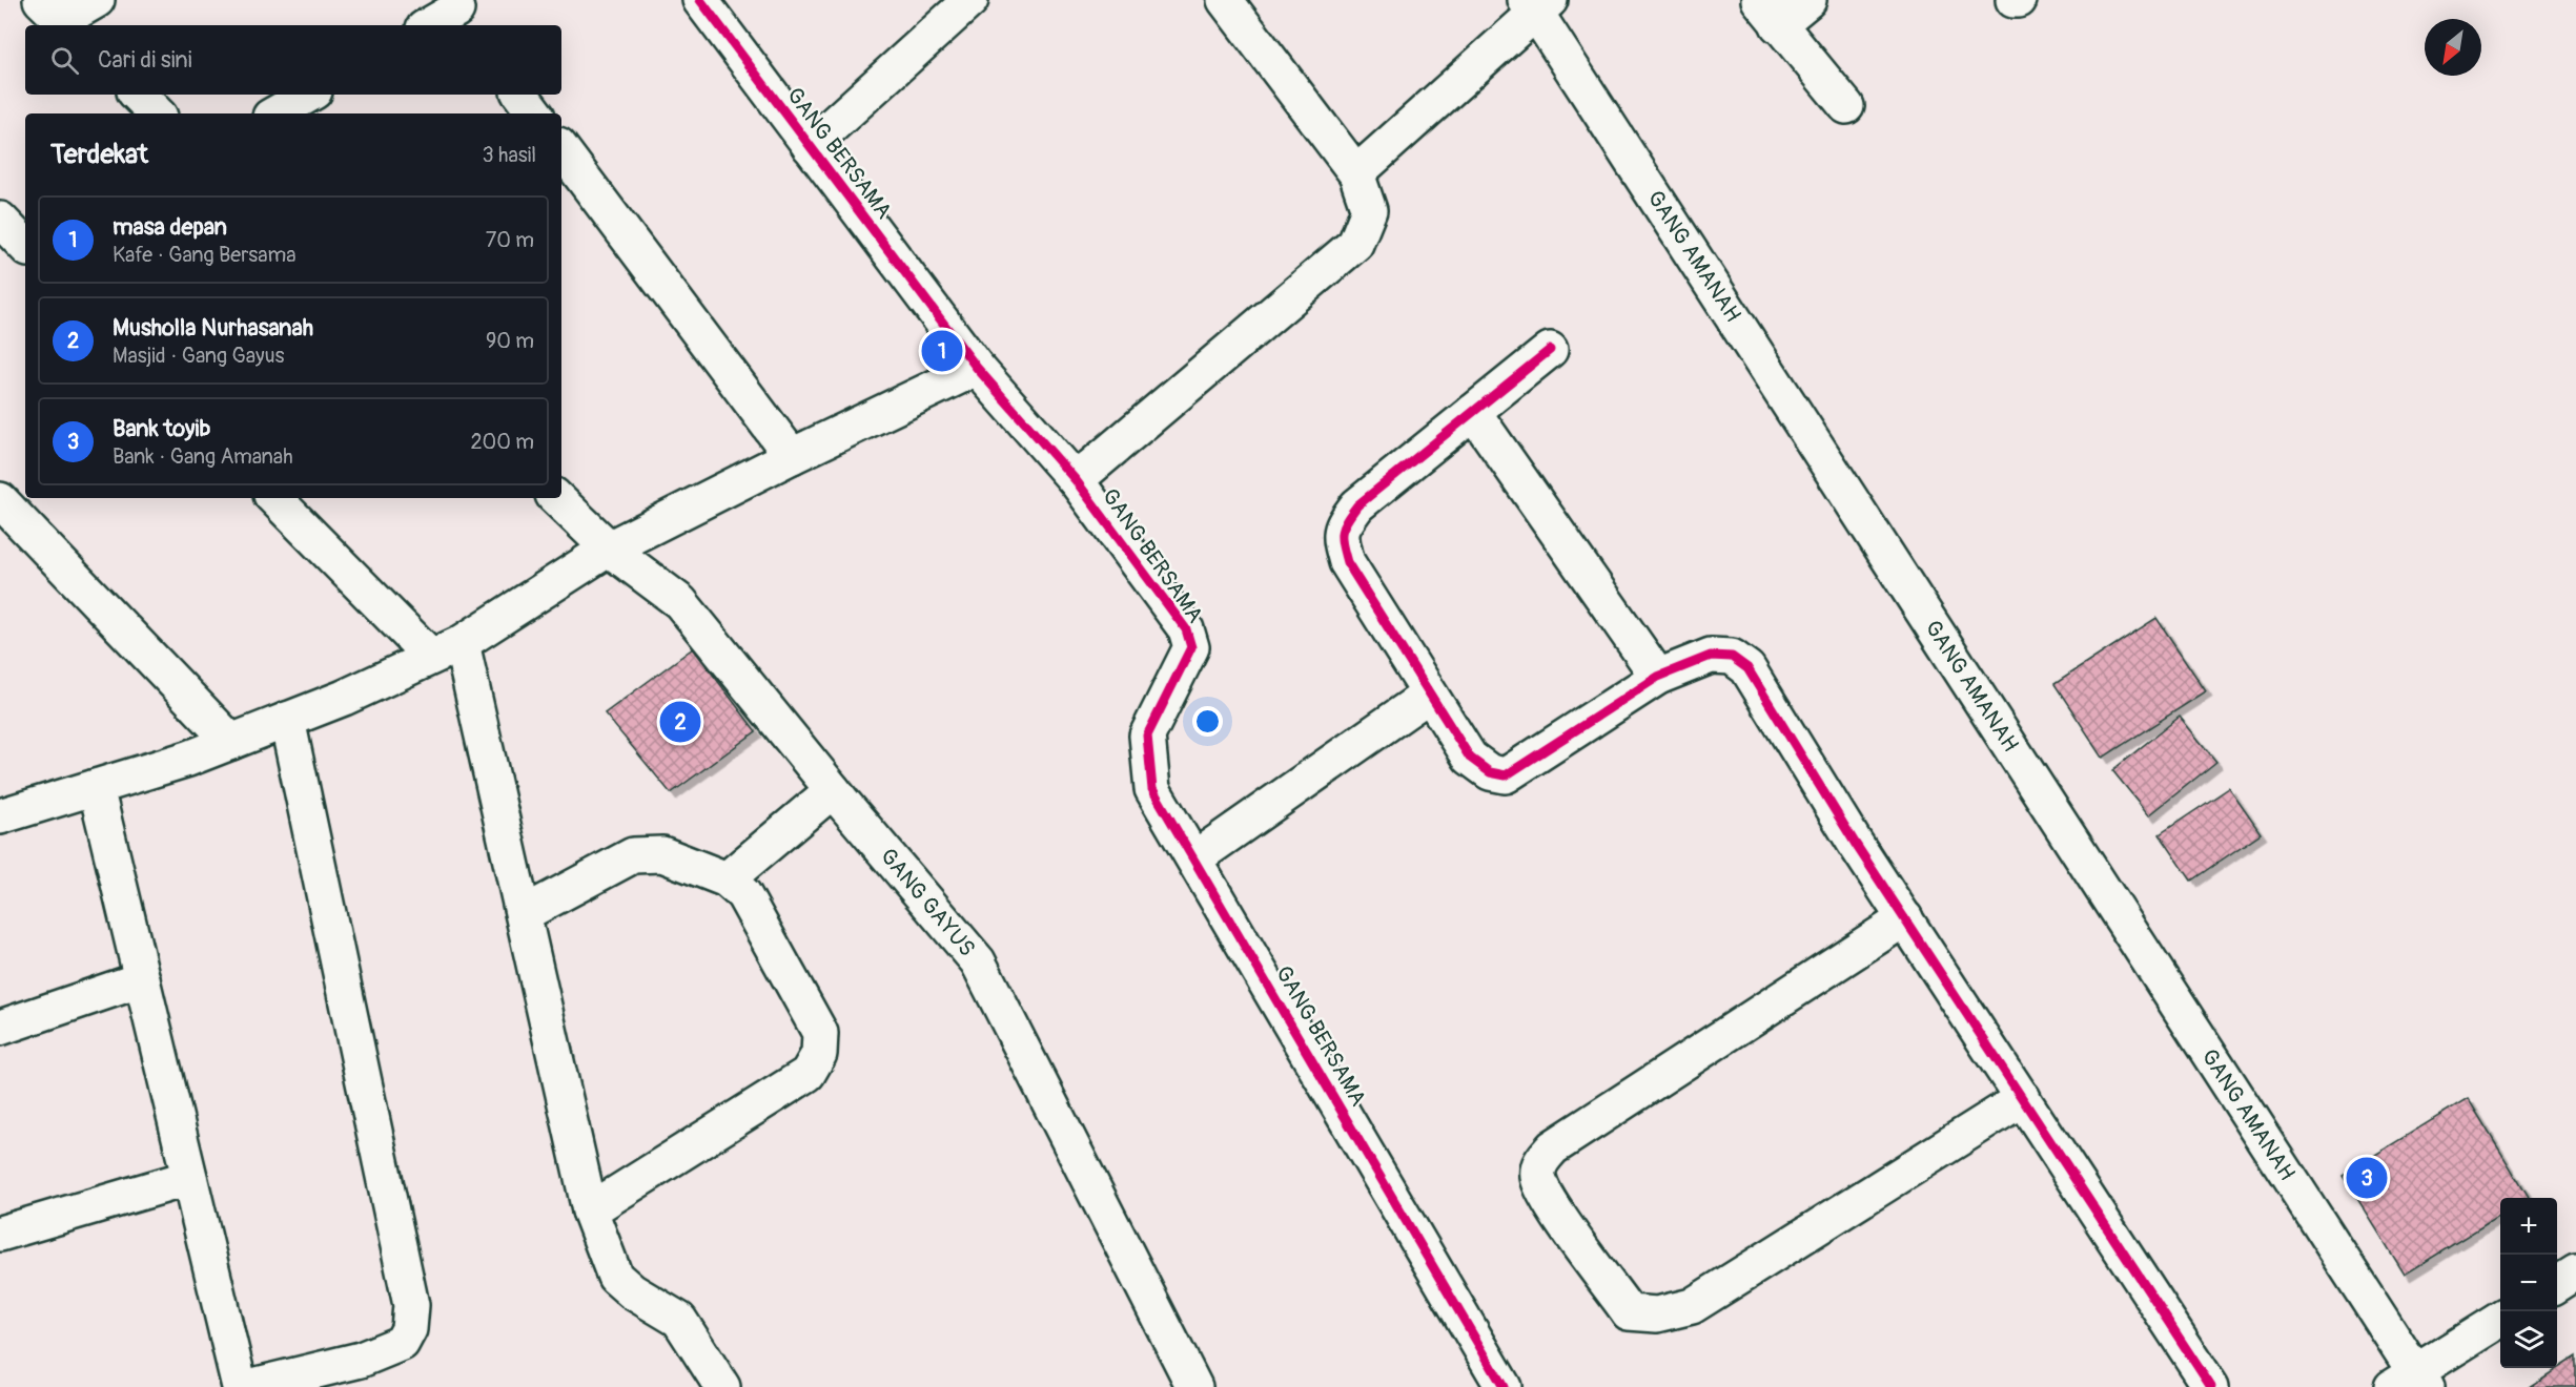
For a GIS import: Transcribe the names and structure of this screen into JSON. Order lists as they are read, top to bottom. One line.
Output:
{"streets":{"street":["GANG BERSAMA","GANG AMANAH","GANG GAYUS"]},"north":"bottom left","page":{"search":"Cari di sini","heading":["Terdekat","3 hasil"],"list":[{"mark":"1","name":"masa depan","note":"Kafe · Gang Bersama","value":"70 m"},{"mark":"2","name":"Musholla Nurhasanah","note":"Masjid · Gang Gayus","value":"90 m"},{"mark":"3","name":"Bank toyib","note":"Bank · Gang Amanah","value":"200 m"}],"pins":["1","2","3"],"map_buttons":["+","−"]}}
